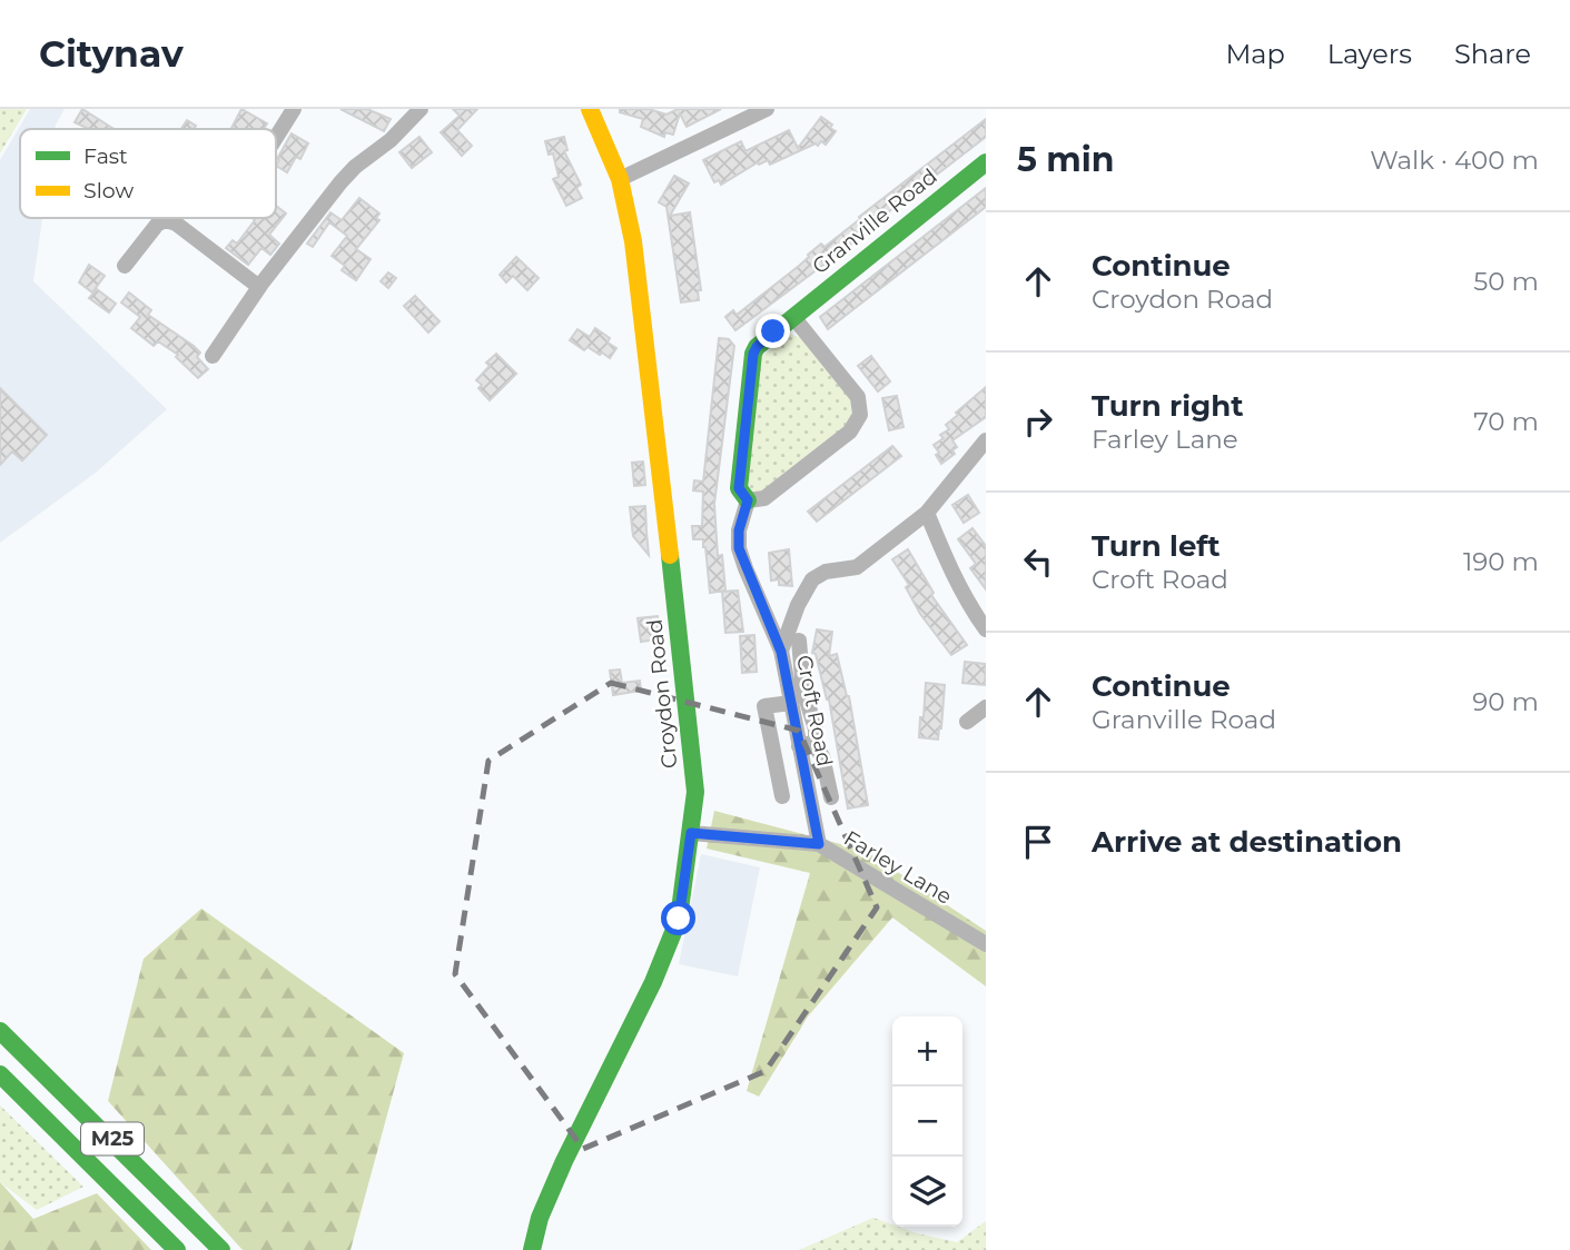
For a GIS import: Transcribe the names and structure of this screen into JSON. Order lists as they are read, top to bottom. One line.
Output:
{"streets":{"main road":["Granville Road","Croydon Road","M25"],"street":["Croft Road","Farley Lane"]},"crossings":[["Granville Road","Croft Road"],["Croydon Road","Farley Lane"],["Croft Road","Farley Lane"]],"legend":["Fast","Slow"],"page":{"header":"Citynav","nav":["Map","Layers","Share"],"heading":["5 min","Walk · 400 m"],"list":[["Continue","Croydon Road","50 m"],["Turn right","Farley Lane","70 m"],["Turn left","Croft Road","190 m"],["Continue","Granville Road","90 m"],"Arrive at destination"],"map_buttons":["+","−"]}}
